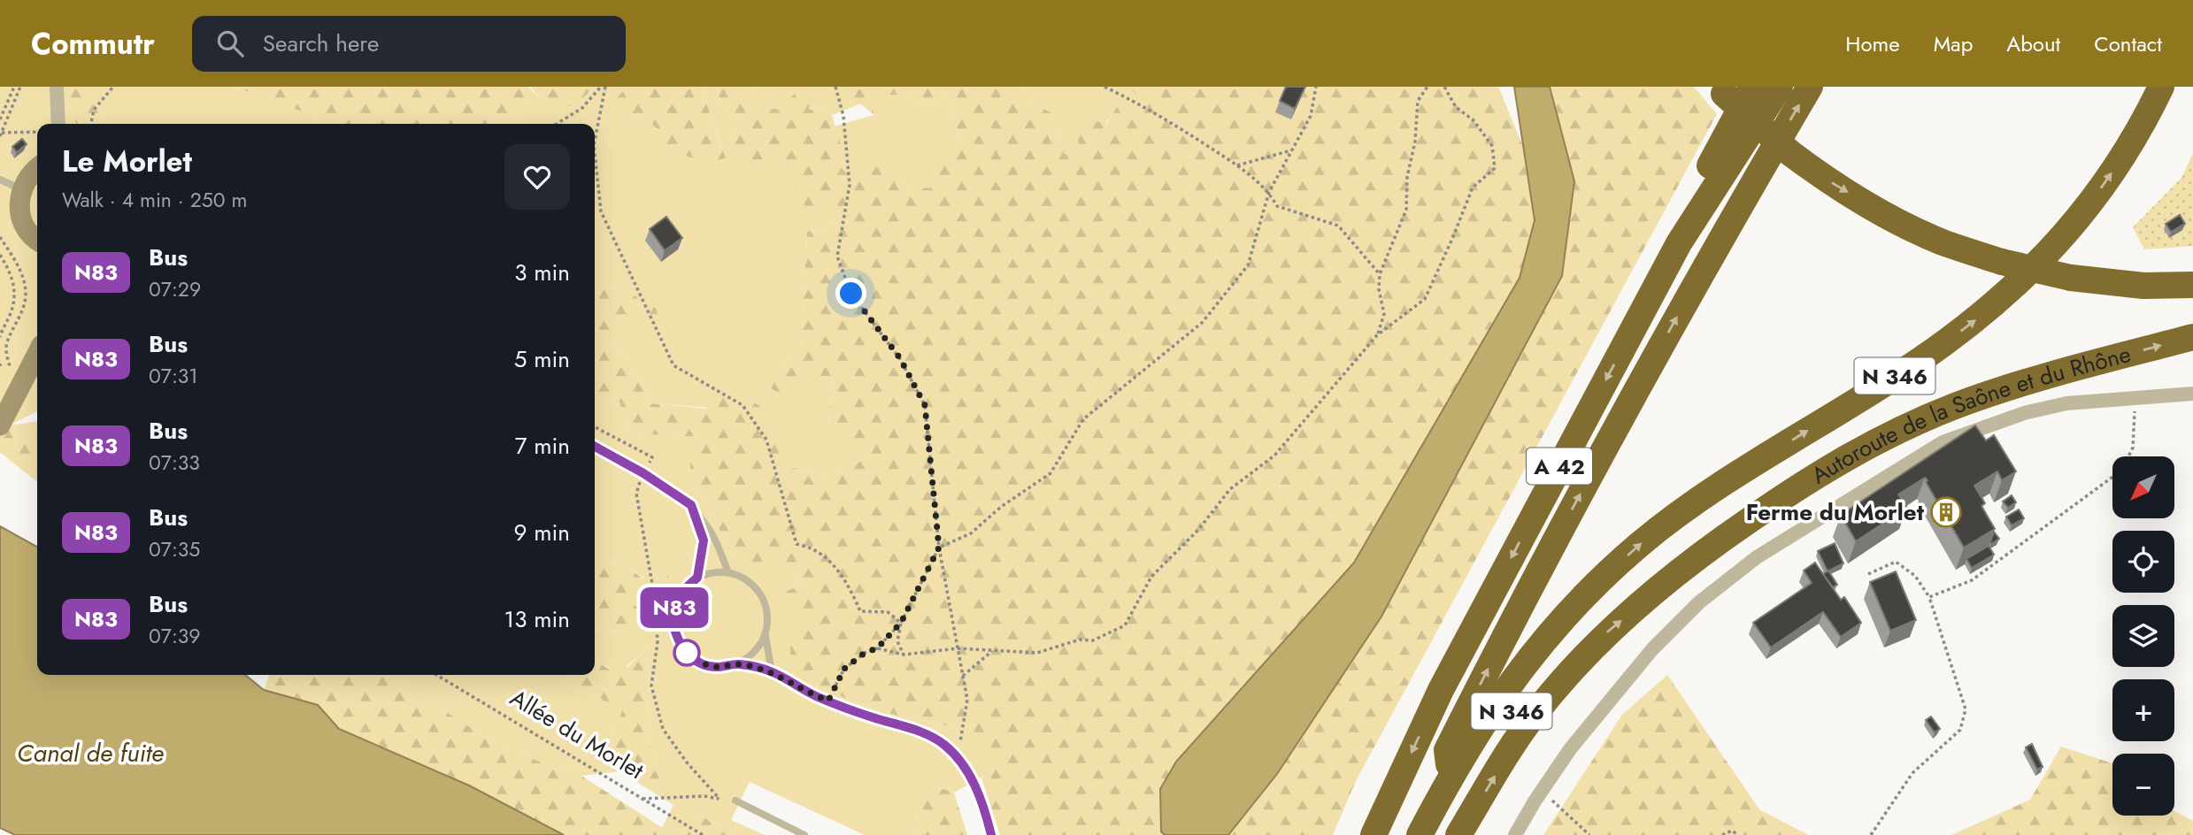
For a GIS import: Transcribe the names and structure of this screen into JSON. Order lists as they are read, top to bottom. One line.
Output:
{"streets":{"highway":["N 346","Autoroute de la Saône et du Rhône","A 42"],"path":["Allée du Morlet"]},"water":["Canal de fuite"],"places":{"building":["Ferme du Morlet"]},"lines":["bus line N83"],"north":"bottom left","page":{"header":"Commutr","search":"Search here","nav":["Home","Map","About","Contact"],"on_map":"N83","heading":["Le Morlet","Walk · 4 min · 250 m"],"list":[{"mark":"N83","name":"Bus","note":"07:29","value":"3 min"},{"mark":"N83","name":"Bus","note":"07:31","value":"5 min"},{"mark":"N83","name":"Bus","note":"07:33","value":"7 min"},{"mark":"N83","name":"Bus","note":"07:35","value":"9 min"},{"mark":"N83","name":"Bus","note":"07:39","value":"13 min"}],"map_buttons":["+","−"]}}
